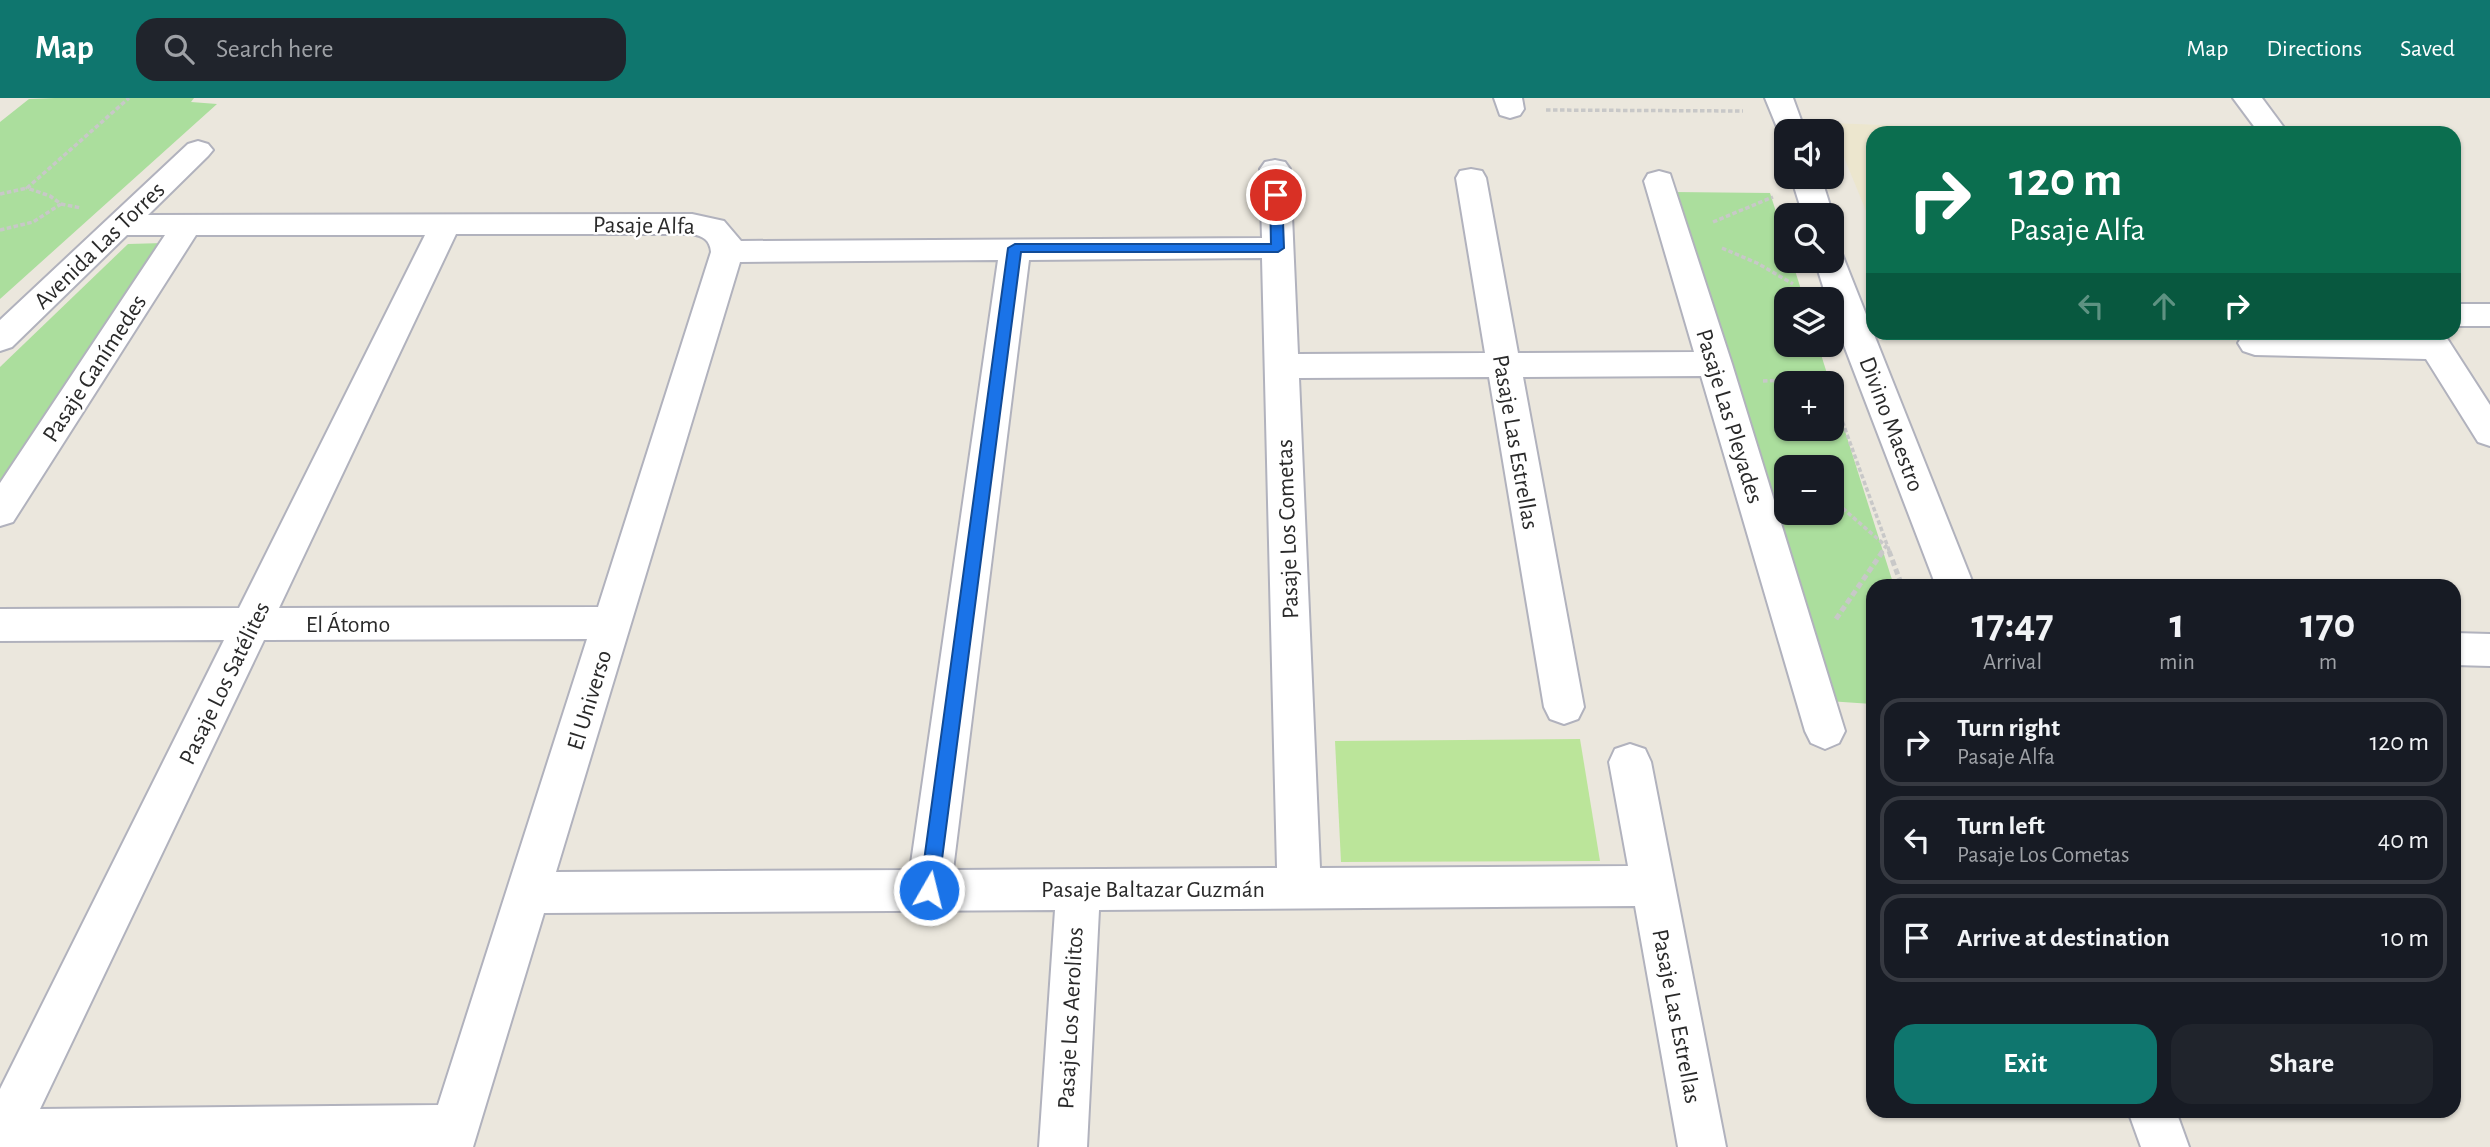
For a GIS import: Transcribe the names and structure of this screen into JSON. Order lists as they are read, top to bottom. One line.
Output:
{"streets":{"street":["Pasaje Alfa","Avenida Las Torres","Pasaje Ganímedes","Pasaje Las Pleyades","Divino Maestro","Pasaje Las Estrellas","Pasaje Los Cometas","El Átomo","Pasaje Los Satélites","El Universo","Pasaje Baltazar Guzmán","Pasaje Los Aerolitos"]},"crossings":[["Pasaje Alfa","Avenida Las Torres"],["Pasaje Alfa","Pasaje Ganímedes"],["Pasaje Alfa","Pasaje Los Cometas"],["Pasaje Alfa","Pasaje Los Satélites"],["Pasaje Alfa","El Universo"],["Pasaje Las Estrellas","Pasaje Baltazar Guzmán"],["Pasaje Los Cometas","Pasaje Baltazar Guzmán"],["El Átomo","Pasaje Los Satélites"],["El Átomo","El Universo"],["El Universo","Pasaje Baltazar Guzmán"],["Pasaje Baltazar Guzmán","Pasaje Los Aerolitos"]],"page":{"header":"Map","search":"Search here","nav":["Map","Directions","Saved"],"map_buttons":["+","−"],"turn":["120 m","Pasaje Alfa"],"eta":["17:47","Arrival","1","min","170","m"],"list":[{"name":"Turn right","note":"Pasaje Alfa","value":"120 m"},{"name":"Turn left","note":"Pasaje Los Cometas","value":"40 m"},{"name":"Arrive at destination","value":"10 m"}],"buttons":["Exit","Share"]}}
